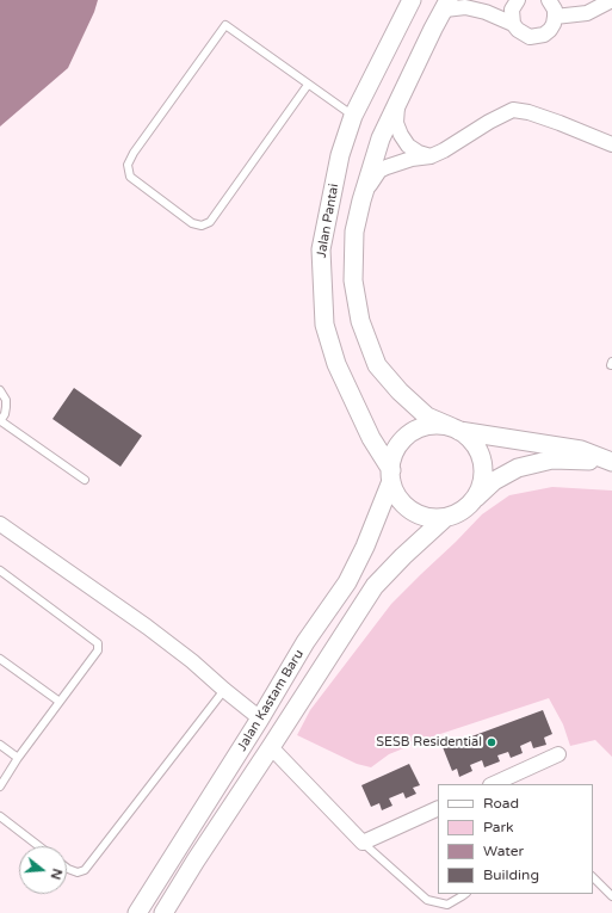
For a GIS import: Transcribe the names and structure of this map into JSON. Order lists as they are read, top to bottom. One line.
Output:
{"streets":{"street":["Jalan Pantai","Jalan Kastam Baru"]},"crossings":[["Jalan Pantai","Jalan Kastam Baru"]],"places":["SESB Residential"],"legend":["Road","Park","Water","Building"],"north":"right"}
